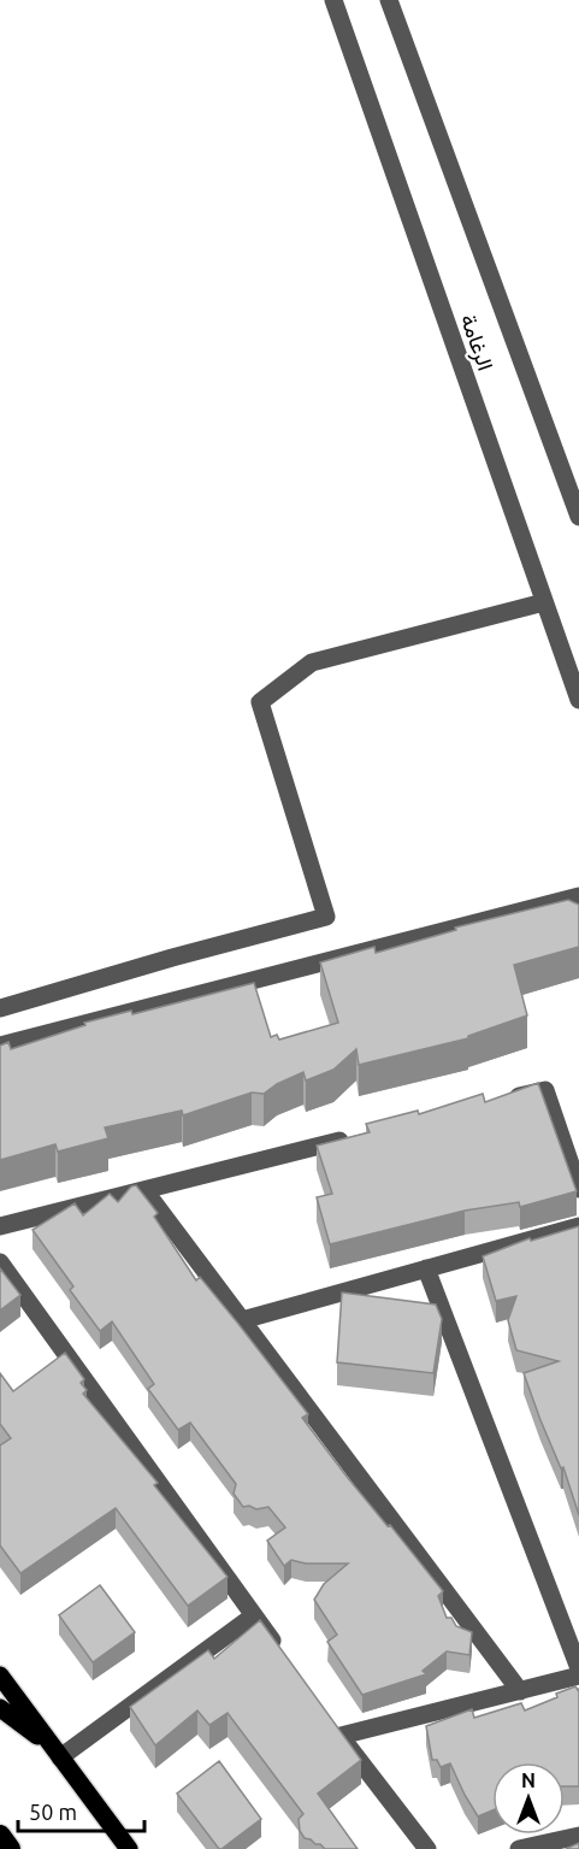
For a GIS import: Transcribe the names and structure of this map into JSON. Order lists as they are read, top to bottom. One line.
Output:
{"streets":{"street":["الرغامة"]},"scale_bar":"50 m","north":"top"}
